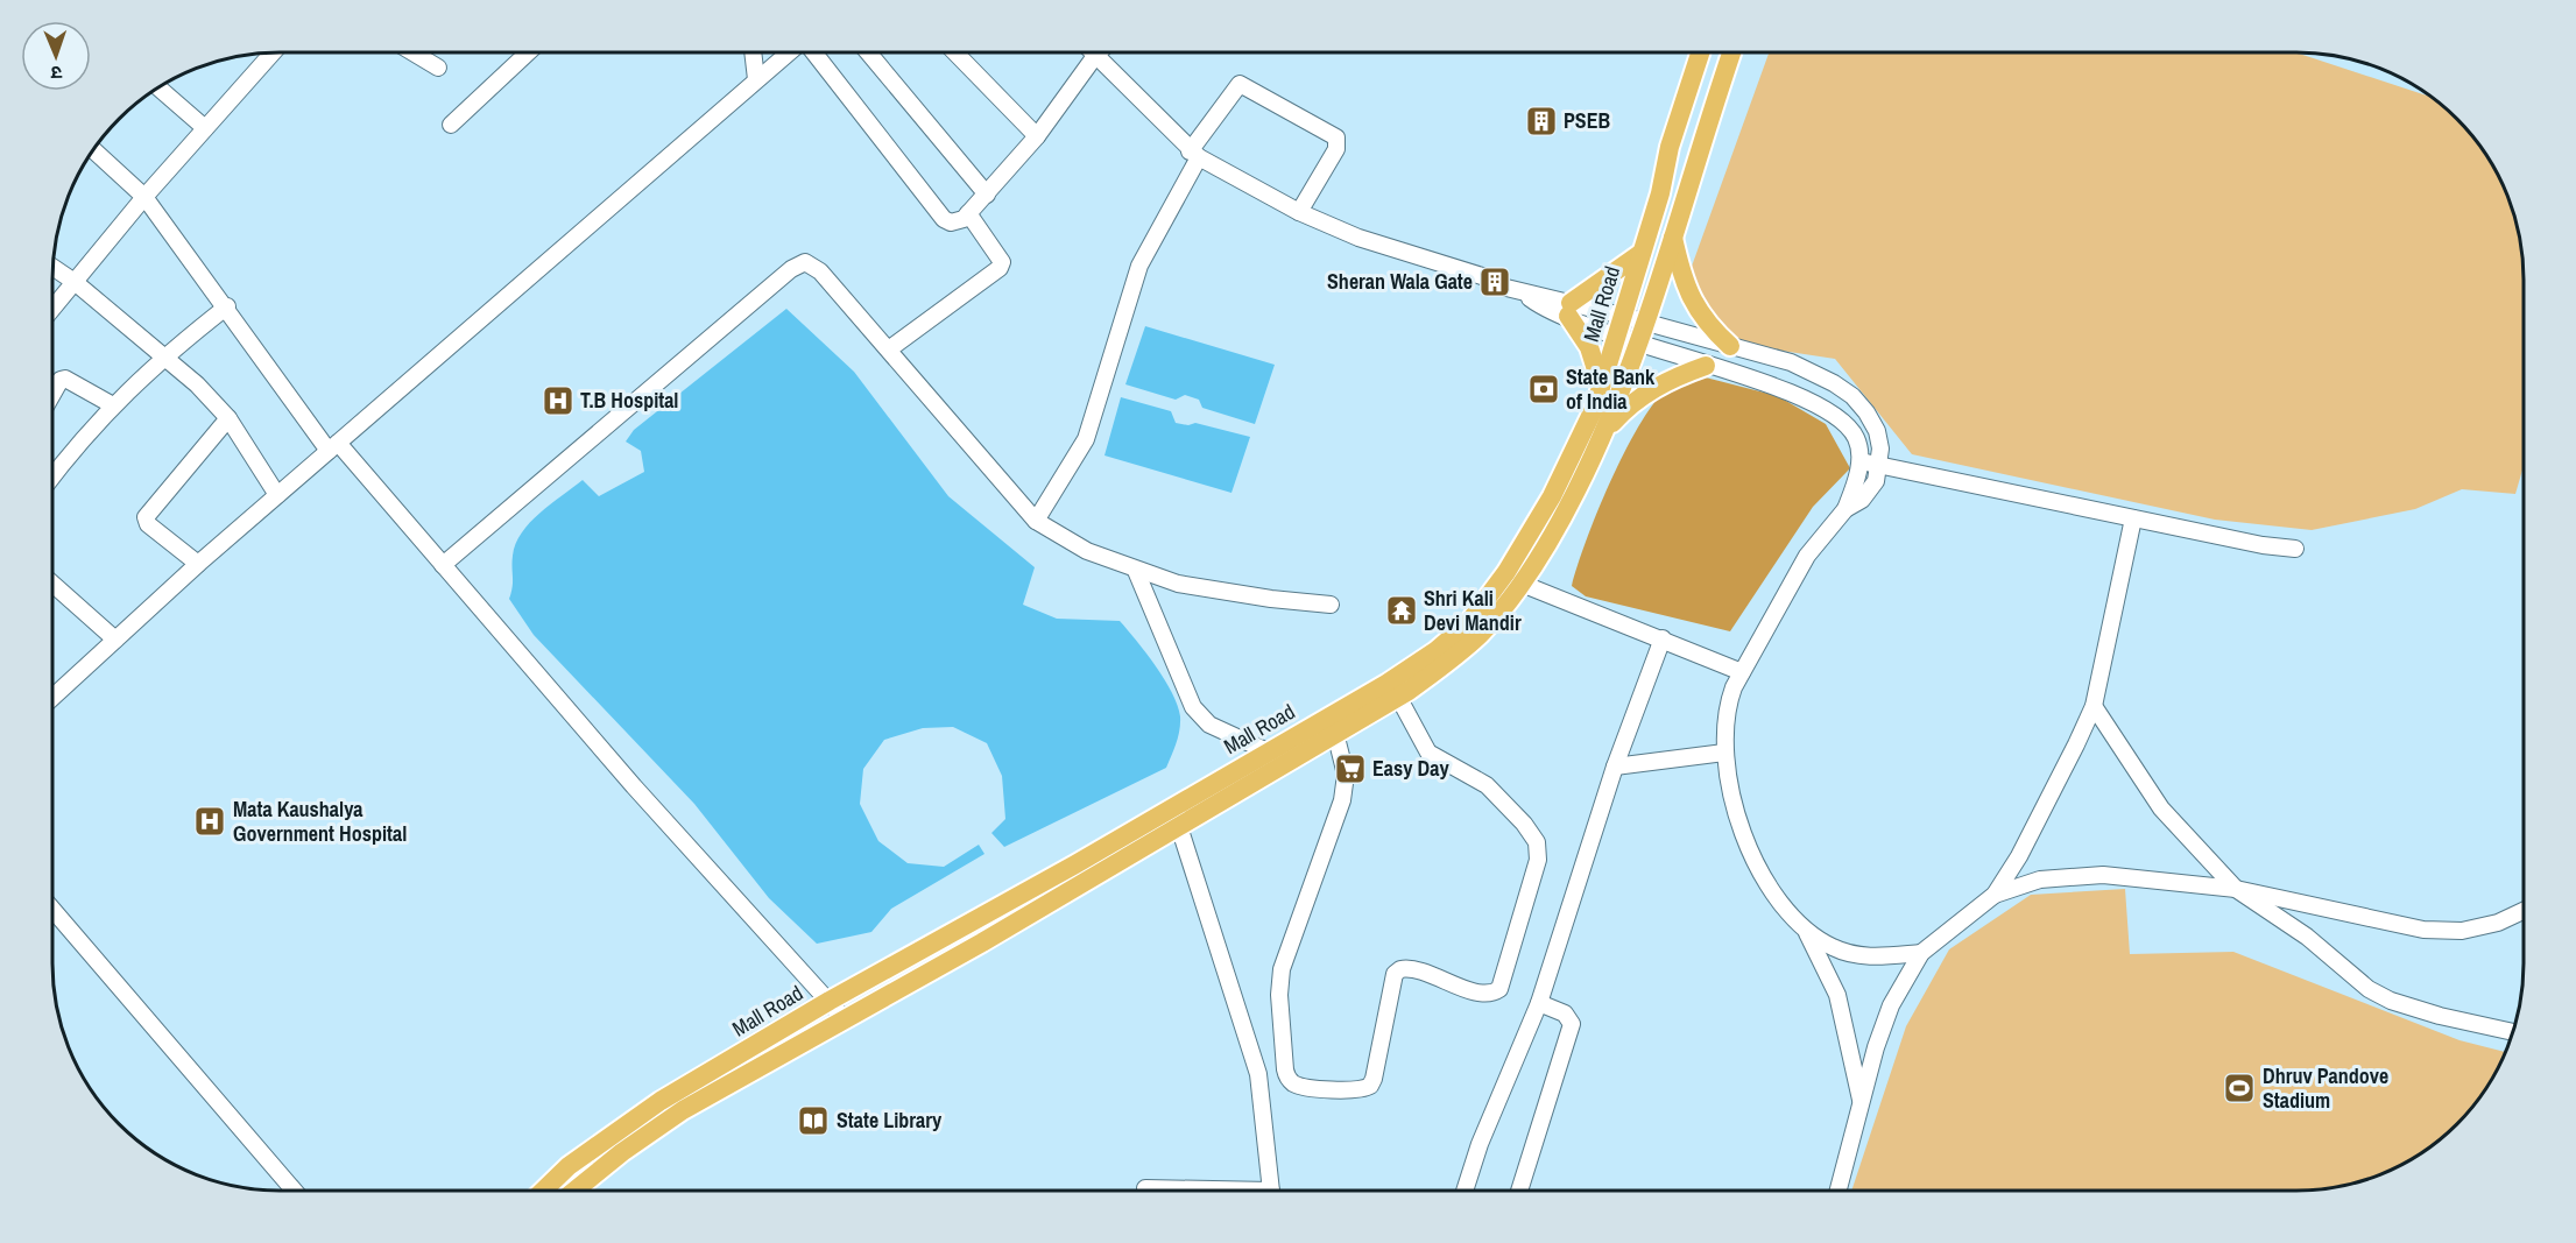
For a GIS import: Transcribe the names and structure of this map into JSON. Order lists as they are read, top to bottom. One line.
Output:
{"streets":{"main road":["Mall Road"]},"places":{"building":["PSEB","Sheran Wala Gate"],"bank":["State Bank of India"],"hospital":["T.B Hospital","Mata Kaushalya Government Hospital"],"temple":["Shri Kali Devi Mandir"],"supermarket":["Easy Day"],"sports":["Dhruv Pandove Stadium"],"library":["State Library"]},"north":"bottom"}
